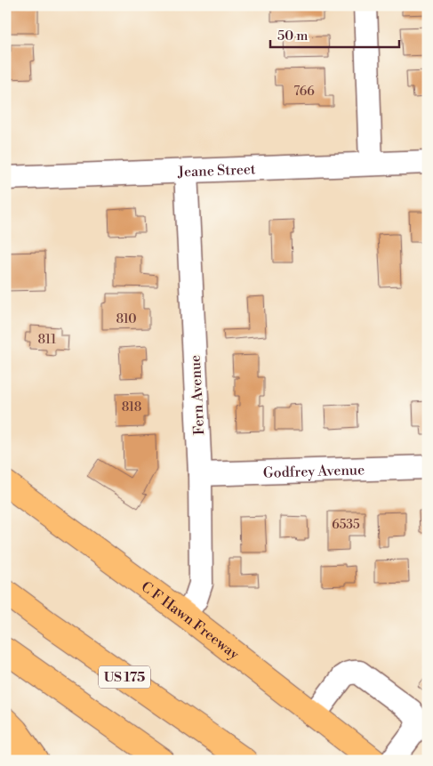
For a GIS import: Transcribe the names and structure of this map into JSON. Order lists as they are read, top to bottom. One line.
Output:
{"streets":{"main road":["C F Hawn Freeway","US 175"],"street":["Jeane Street","Fern Avenue","Godfrey Avenue"]},"crossings":[["Jeane Street","Fern Avenue"],["Fern Avenue","Godfrey Avenue"],["Fern Avenue","C F Hawn Freeway"]],"house_numbers":["766","810","811","818","6535"],"scale_bar":"50 m"}
